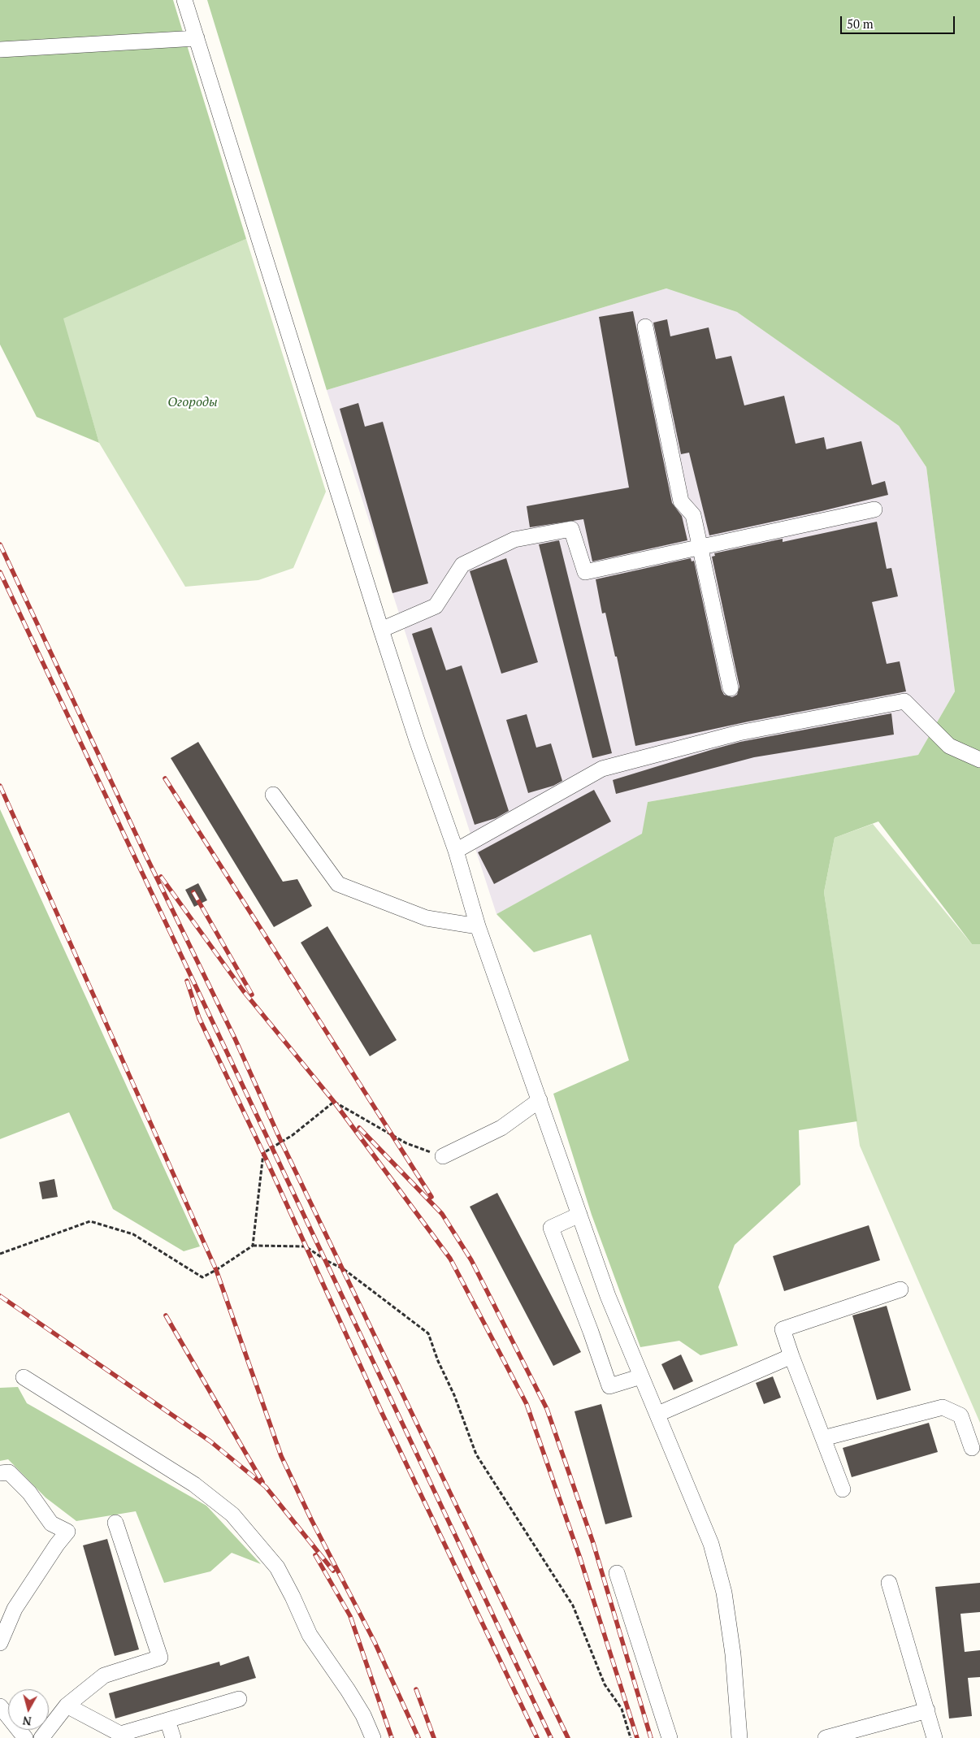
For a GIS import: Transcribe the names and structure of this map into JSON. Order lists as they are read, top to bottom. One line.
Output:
{"parks":["Огороды"],"scale_bar":"50 m","north":"bottom"}
